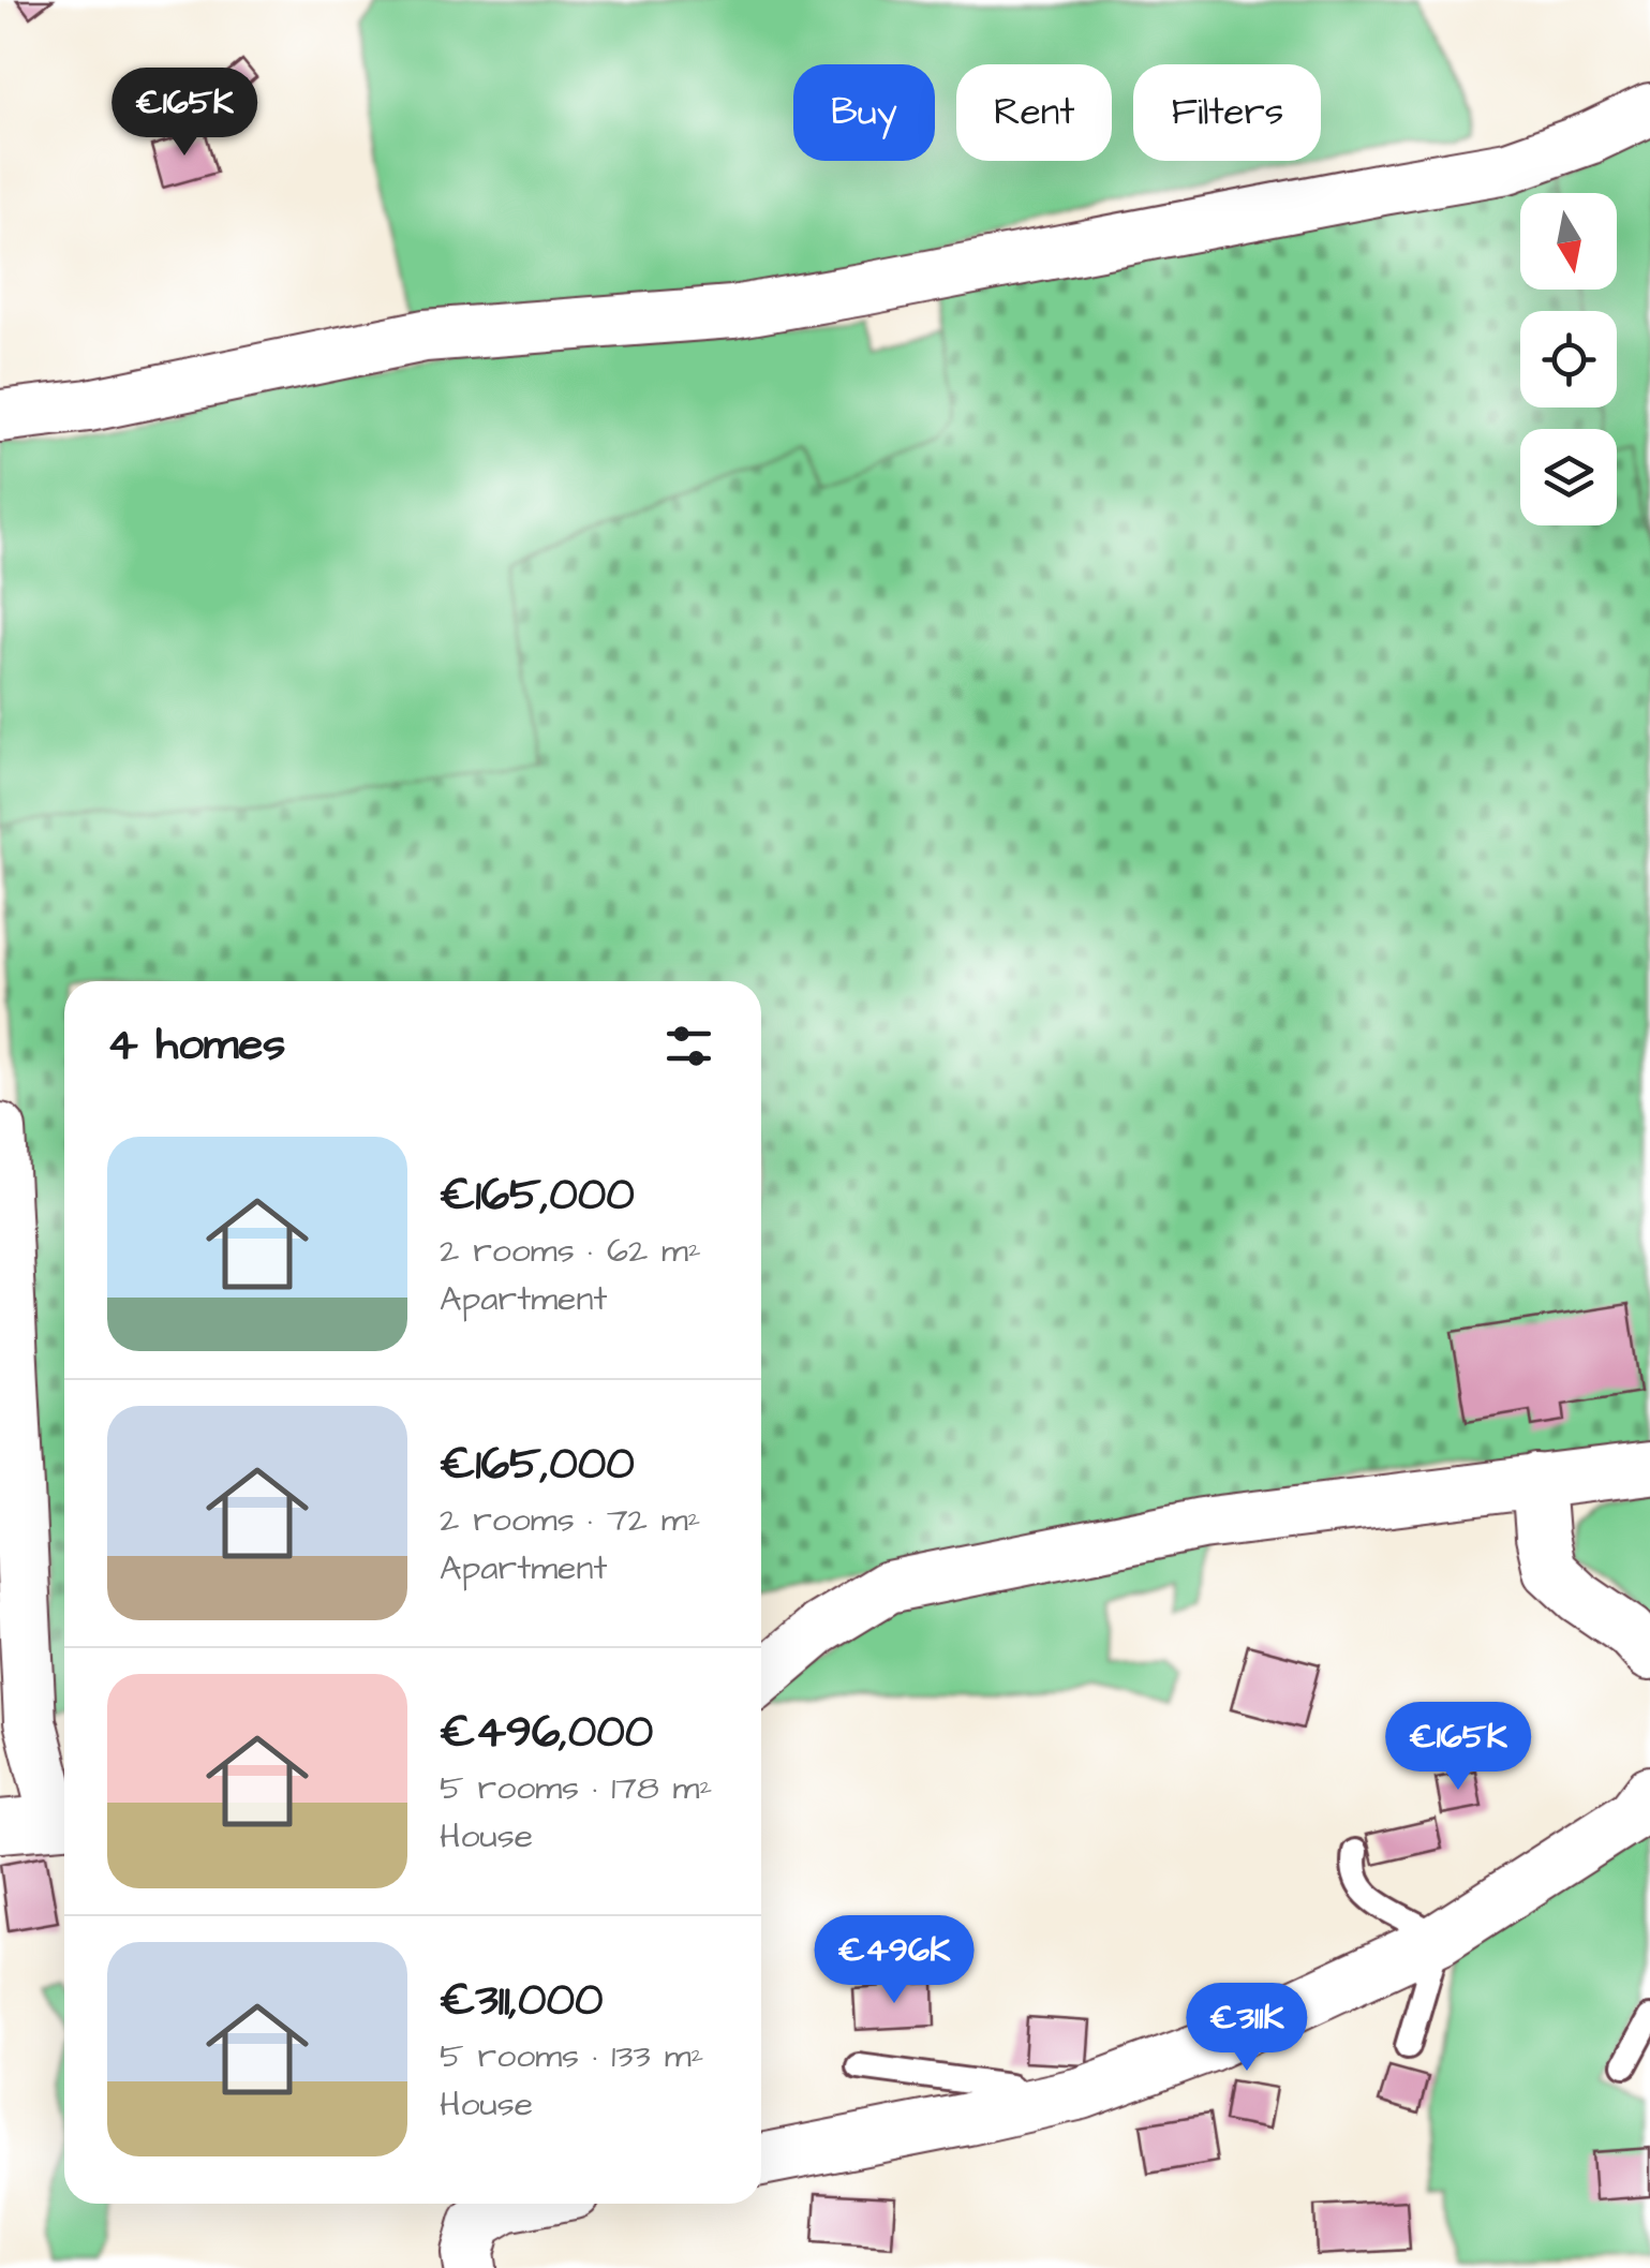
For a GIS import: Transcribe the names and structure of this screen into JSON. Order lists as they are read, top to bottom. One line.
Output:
{"north":"bottom","page":{"chip":["Buy","Rent","Filters"],"price":["€165K","€165K","€496K","€311K"],"heading":"4 homes","list":[{"name":"€165,000","note":"2 rooms · 62 m² · Apartment"},{"name":"€165,000","note":"2 rooms · 72 m² · Apartment"},{"name":"€496,000","note":"5 rooms · 178 m² · House"},{"name":"€311,000","note":"5 rooms · 133 m² · House"}]}}
